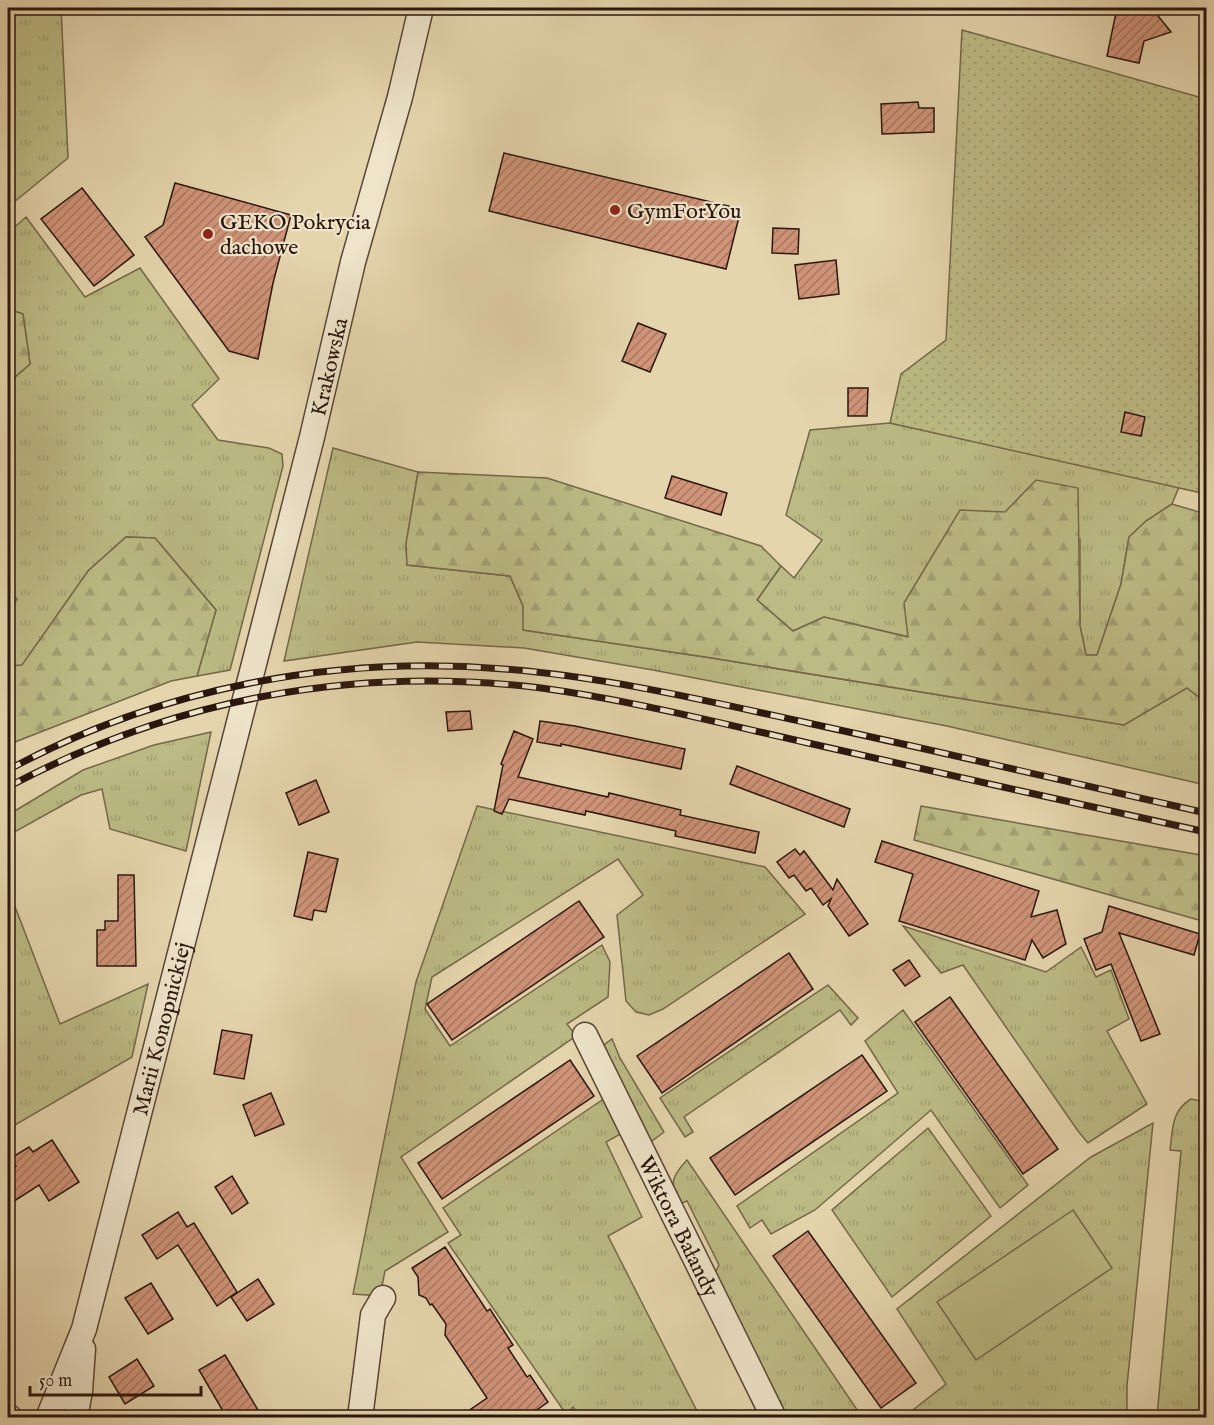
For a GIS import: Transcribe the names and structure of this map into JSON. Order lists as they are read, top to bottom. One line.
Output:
{"streets":{"street":["Krakowska","Marii Konopnickiej","Wiktora Bałandy"]},"crossings":[["Krakowska","Marii Konopnickiej"]],"places":["GymForYou","GEKO Pokrycia dachowe"],"scale_bar":"50 m"}
